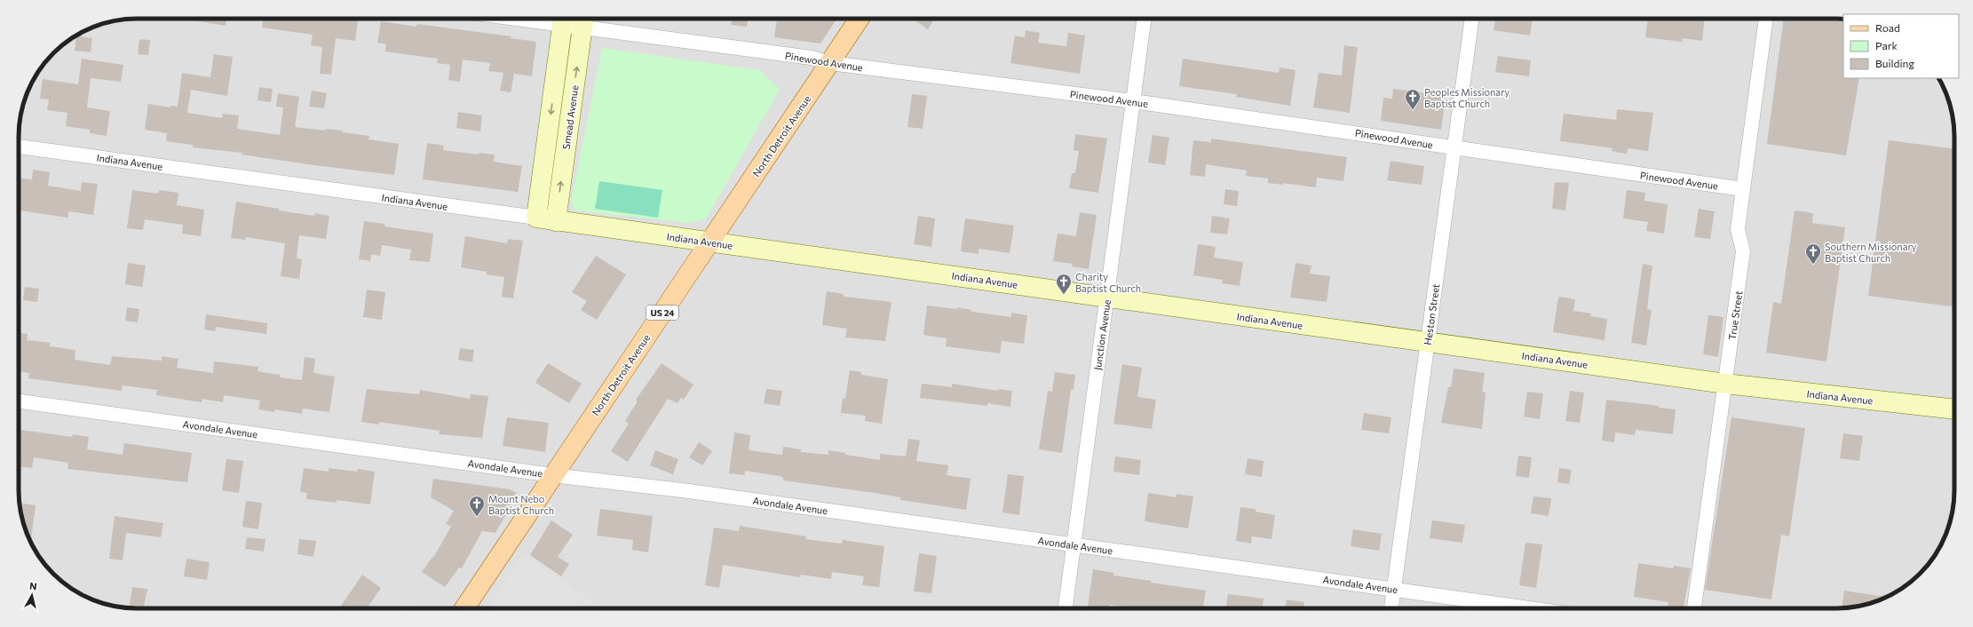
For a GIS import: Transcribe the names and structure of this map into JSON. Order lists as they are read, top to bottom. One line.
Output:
{"streets":{"main road":["North Detroit Avenue","US 24"],"street":["Pinewood Avenue","Smead Avenue","Indiana Avenue","Heston Street","True Street","Junction Avenue","Avondale Avenue"]},"crossings":[["Pinewood Avenue","Smead Avenue"],["Pinewood Avenue","North Detroit Avenue"],["Pinewood Avenue","Heston Street"],["Pinewood Avenue","True Street"],["Pinewood Avenue","Junction Avenue"],["Smead Avenue","Indiana Avenue"],["North Detroit Avenue","Indiana Avenue"],["North Detroit Avenue","Avondale Avenue"],["Indiana Avenue","Heston Street"],["Indiana Avenue","True Street"],["Indiana Avenue","Junction Avenue"],["Heston Street","Avondale Avenue"],["Junction Avenue","Avondale Avenue"]],"places":{"church":["Peoples Missionary Baptist Church","Southern Missionary Baptist Church","Charity Baptist Church","Mount Nebo Baptist Church"]},"legend":["Road","Park","Building"],"north":"top"}
